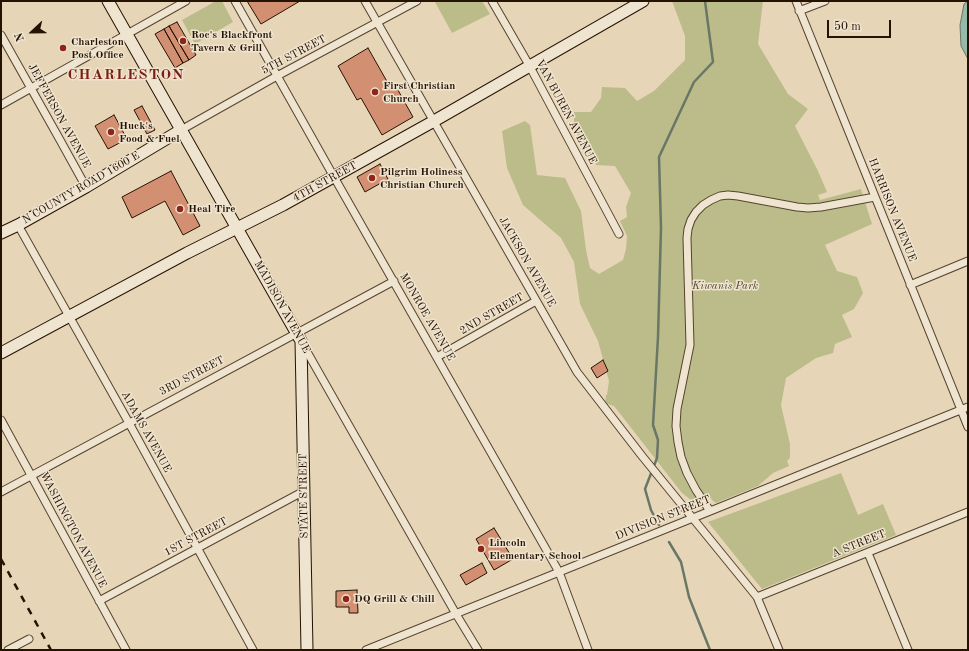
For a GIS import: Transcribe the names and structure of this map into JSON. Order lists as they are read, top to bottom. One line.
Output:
{"streets":{"street":["5TH STREET","VAN BUREN AVENUE","JEFFERSON AVENUE","4TH STREET","N COUNTY ROAD 1600 E","HARRISON AVENUE","JACKSON AVENUE","MADISON AVENUE","2ND STREET","MONROE AVENUE","3RD STREET","ADAMS AVENUE","STATE STREET","DIVISION STREET","WASHINGTON AVENUE","1ST STREET","A STREET"]},"crossings":[["5TH STREET","N COUNTY ROAD 1600 E"],["5TH STREET","JACKSON AVENUE"],["5TH STREET","MADISON AVENUE"],["5TH STREET","MONROE AVENUE"],["VAN BUREN AVENUE","4TH STREET"],["JEFFERSON AVENUE","N COUNTY ROAD 1600 E"],["4TH STREET","JACKSON AVENUE"],["4TH STREET","MADISON AVENUE"],["4TH STREET","MONROE AVENUE"],["4TH STREET","ADAMS AVENUE"],["N COUNTY ROAD 1600 E","MADISON AVENUE"],["N COUNTY ROAD 1600 E","ADAMS AVENUE"],["HARRISON AVENUE","DIVISION STREET"],["JACKSON AVENUE","2ND STREET"],["JACKSON AVENUE","DIVISION STREET"],["JACKSON AVENUE","A STREET"],["MADISON AVENUE","3RD STREET"],["MADISON AVENUE","STATE STREET"],["MADISON AVENUE","DIVISION STREET"],["2ND STREET","MONROE AVENUE"],["MONROE AVENUE","3RD STREET"],["MONROE AVENUE","DIVISION STREET"],["3RD STREET","ADAMS AVENUE"],["3RD STREET","STATE STREET"],["3RD STREET","WASHINGTON AVENUE"],["ADAMS AVENUE","1ST STREET"],["STATE STREET","1ST STREET"],["WASHINGTON AVENUE","1ST STREET"]],"districts":["CHARLESTON"],"parks":["Kiwanis Park"],"places":["Roc's Blackfront Tavern & Grill","Charleston Post Office","First Christian Church","Huck's Food & Fuel","Pilgrim Holiness Christian Church","Heal Tire","Lincoln Elementary School","DQ Grill & Chill"],"scale_bar":"50 m","north":"left"}
